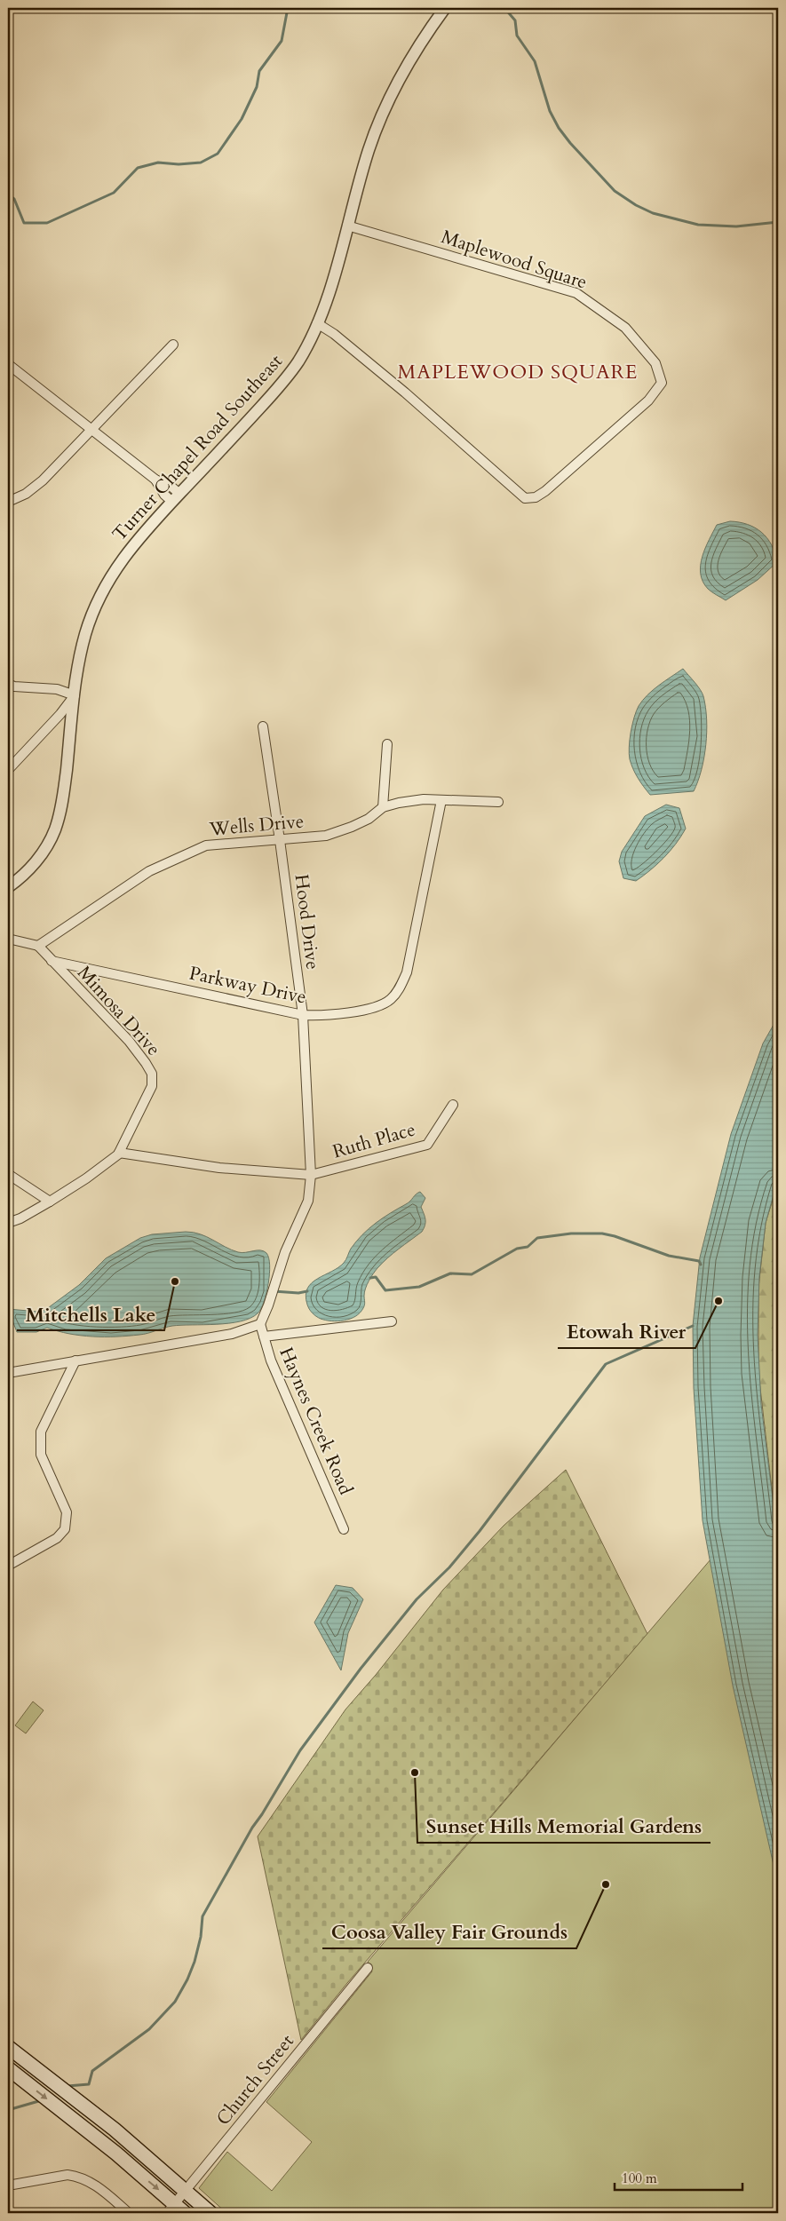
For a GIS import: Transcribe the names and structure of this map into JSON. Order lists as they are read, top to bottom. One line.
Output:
{"streets":{"street":["Maplewood Square","Turner Chapel Road Southeast","Wells Drive","Hood Drive","Parkway Drive","Mimosa Drive","Ruth Place","Haynes Creek Road","Church Street"]},"crossings":[["Maplewood Square","Turner Chapel Road Southeast"],["Wells Drive","Hood Drive"],["Wells Drive","Parkway Drive"],["Wells Drive","Mimosa Drive"],["Hood Drive","Parkway Drive"],["Hood Drive","Ruth Place"],["Hood Drive","Haynes Creek Road"],["Parkway Drive","Mimosa Drive"],["Mimosa Drive","Ruth Place"]],"districts":["MAPLEWOOD SQUARE"],"places":["Mitchells Lake","Etowah River","Sunset Hills Memorial Gardens","Coosa Valley Fair Grounds"],"scale_bar":"100 m"}
